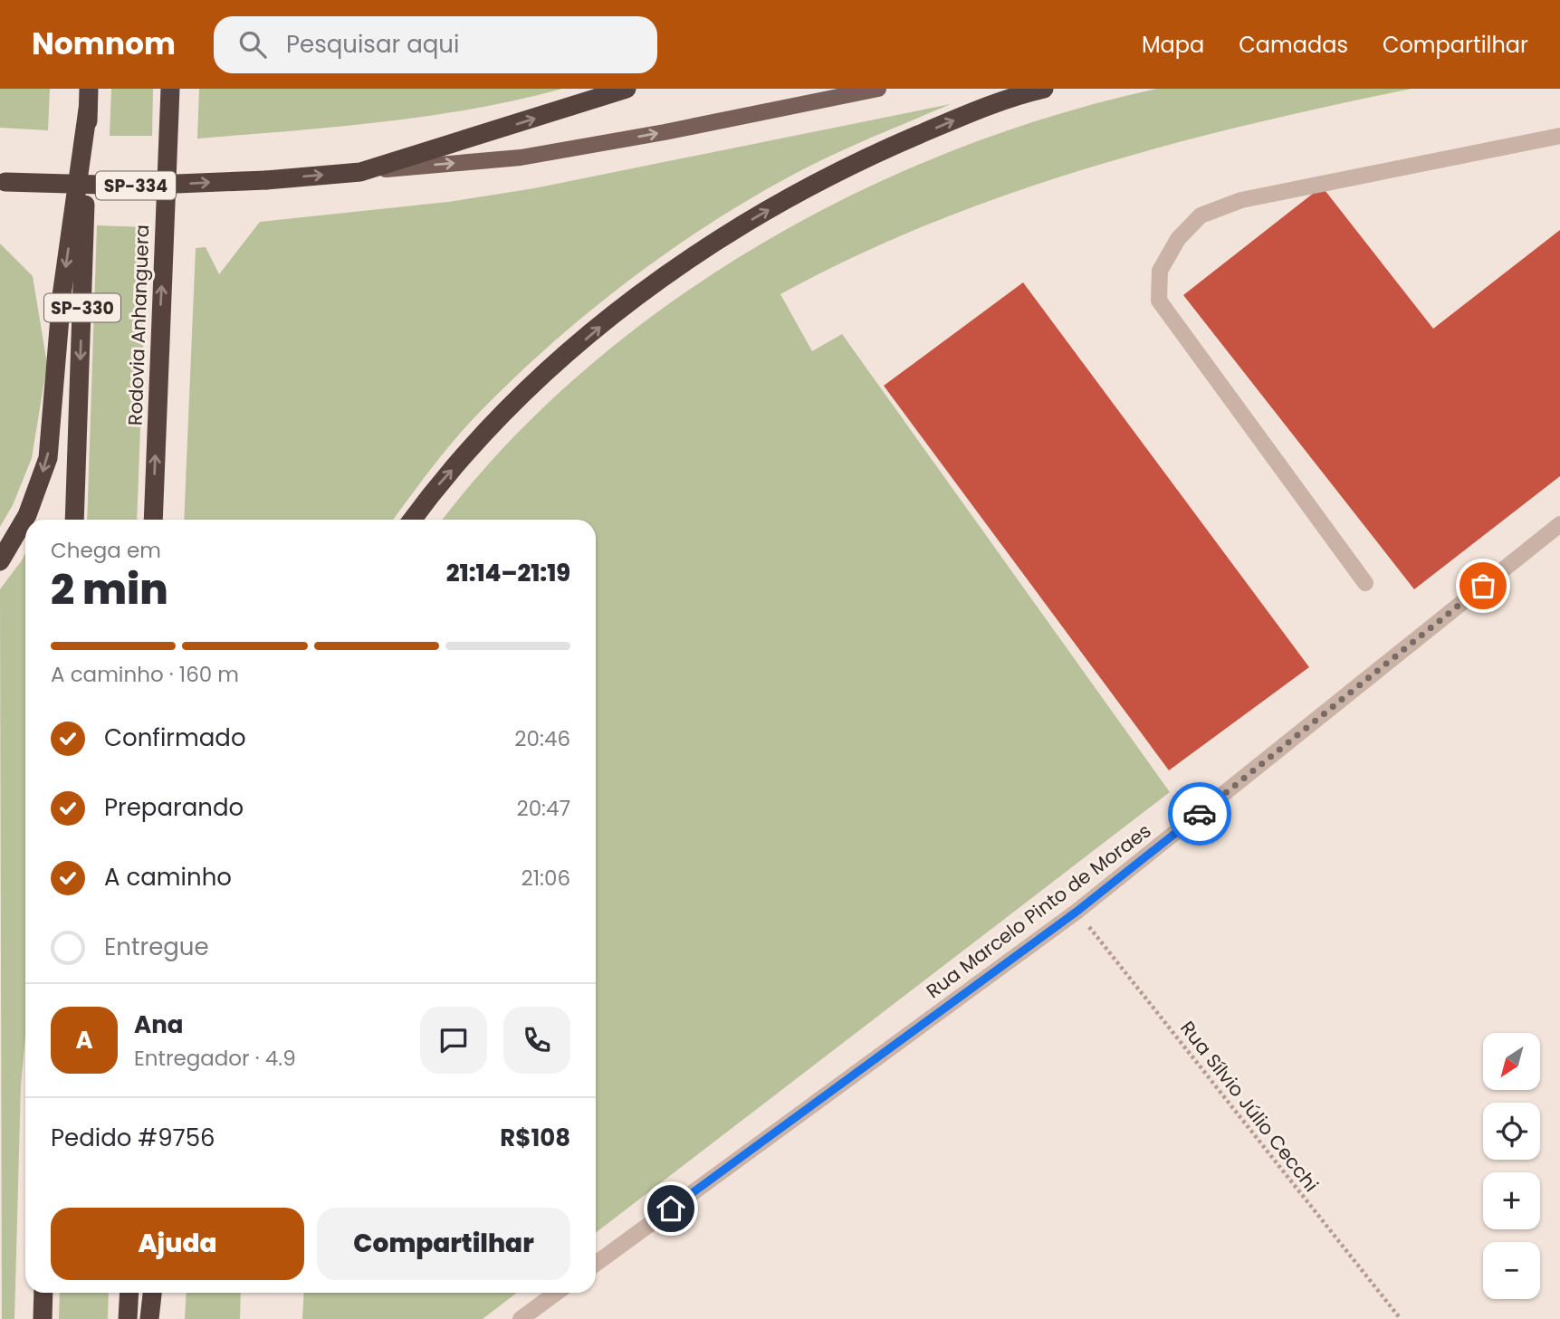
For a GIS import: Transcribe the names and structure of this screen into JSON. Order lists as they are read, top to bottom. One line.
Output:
{"streets":{"highway":["SP-334","SP-330","Rodovia Anhanguera"],"street":["Rua Marcelo Pinto de Moraes"],"path":["Rua Sílvio Júlio Cecchi"]},"crossings":[["Rua Marcelo Pinto de Moraes","Rua Sílvio Júlio Cecchi"]],"north":"bottom left","page":{"header":"Nomnom","search":"Pesquisar aqui","nav":["Mapa","Camadas","Compartilhar"],"heading":["2 min","Chega em","21:14–21:19"],"panel":["Ana","Entregador · 4.9","Pedido #9756","R$108"],"bar":"A caminho · 160 m","list":[["Confirmado","20:46"],["Preparando","20:47"],["A caminho","21:06"],"Entregue"],"round":"A","map_buttons":["+","−"],"buttons":["Ajuda","Compartilhar"]}}
